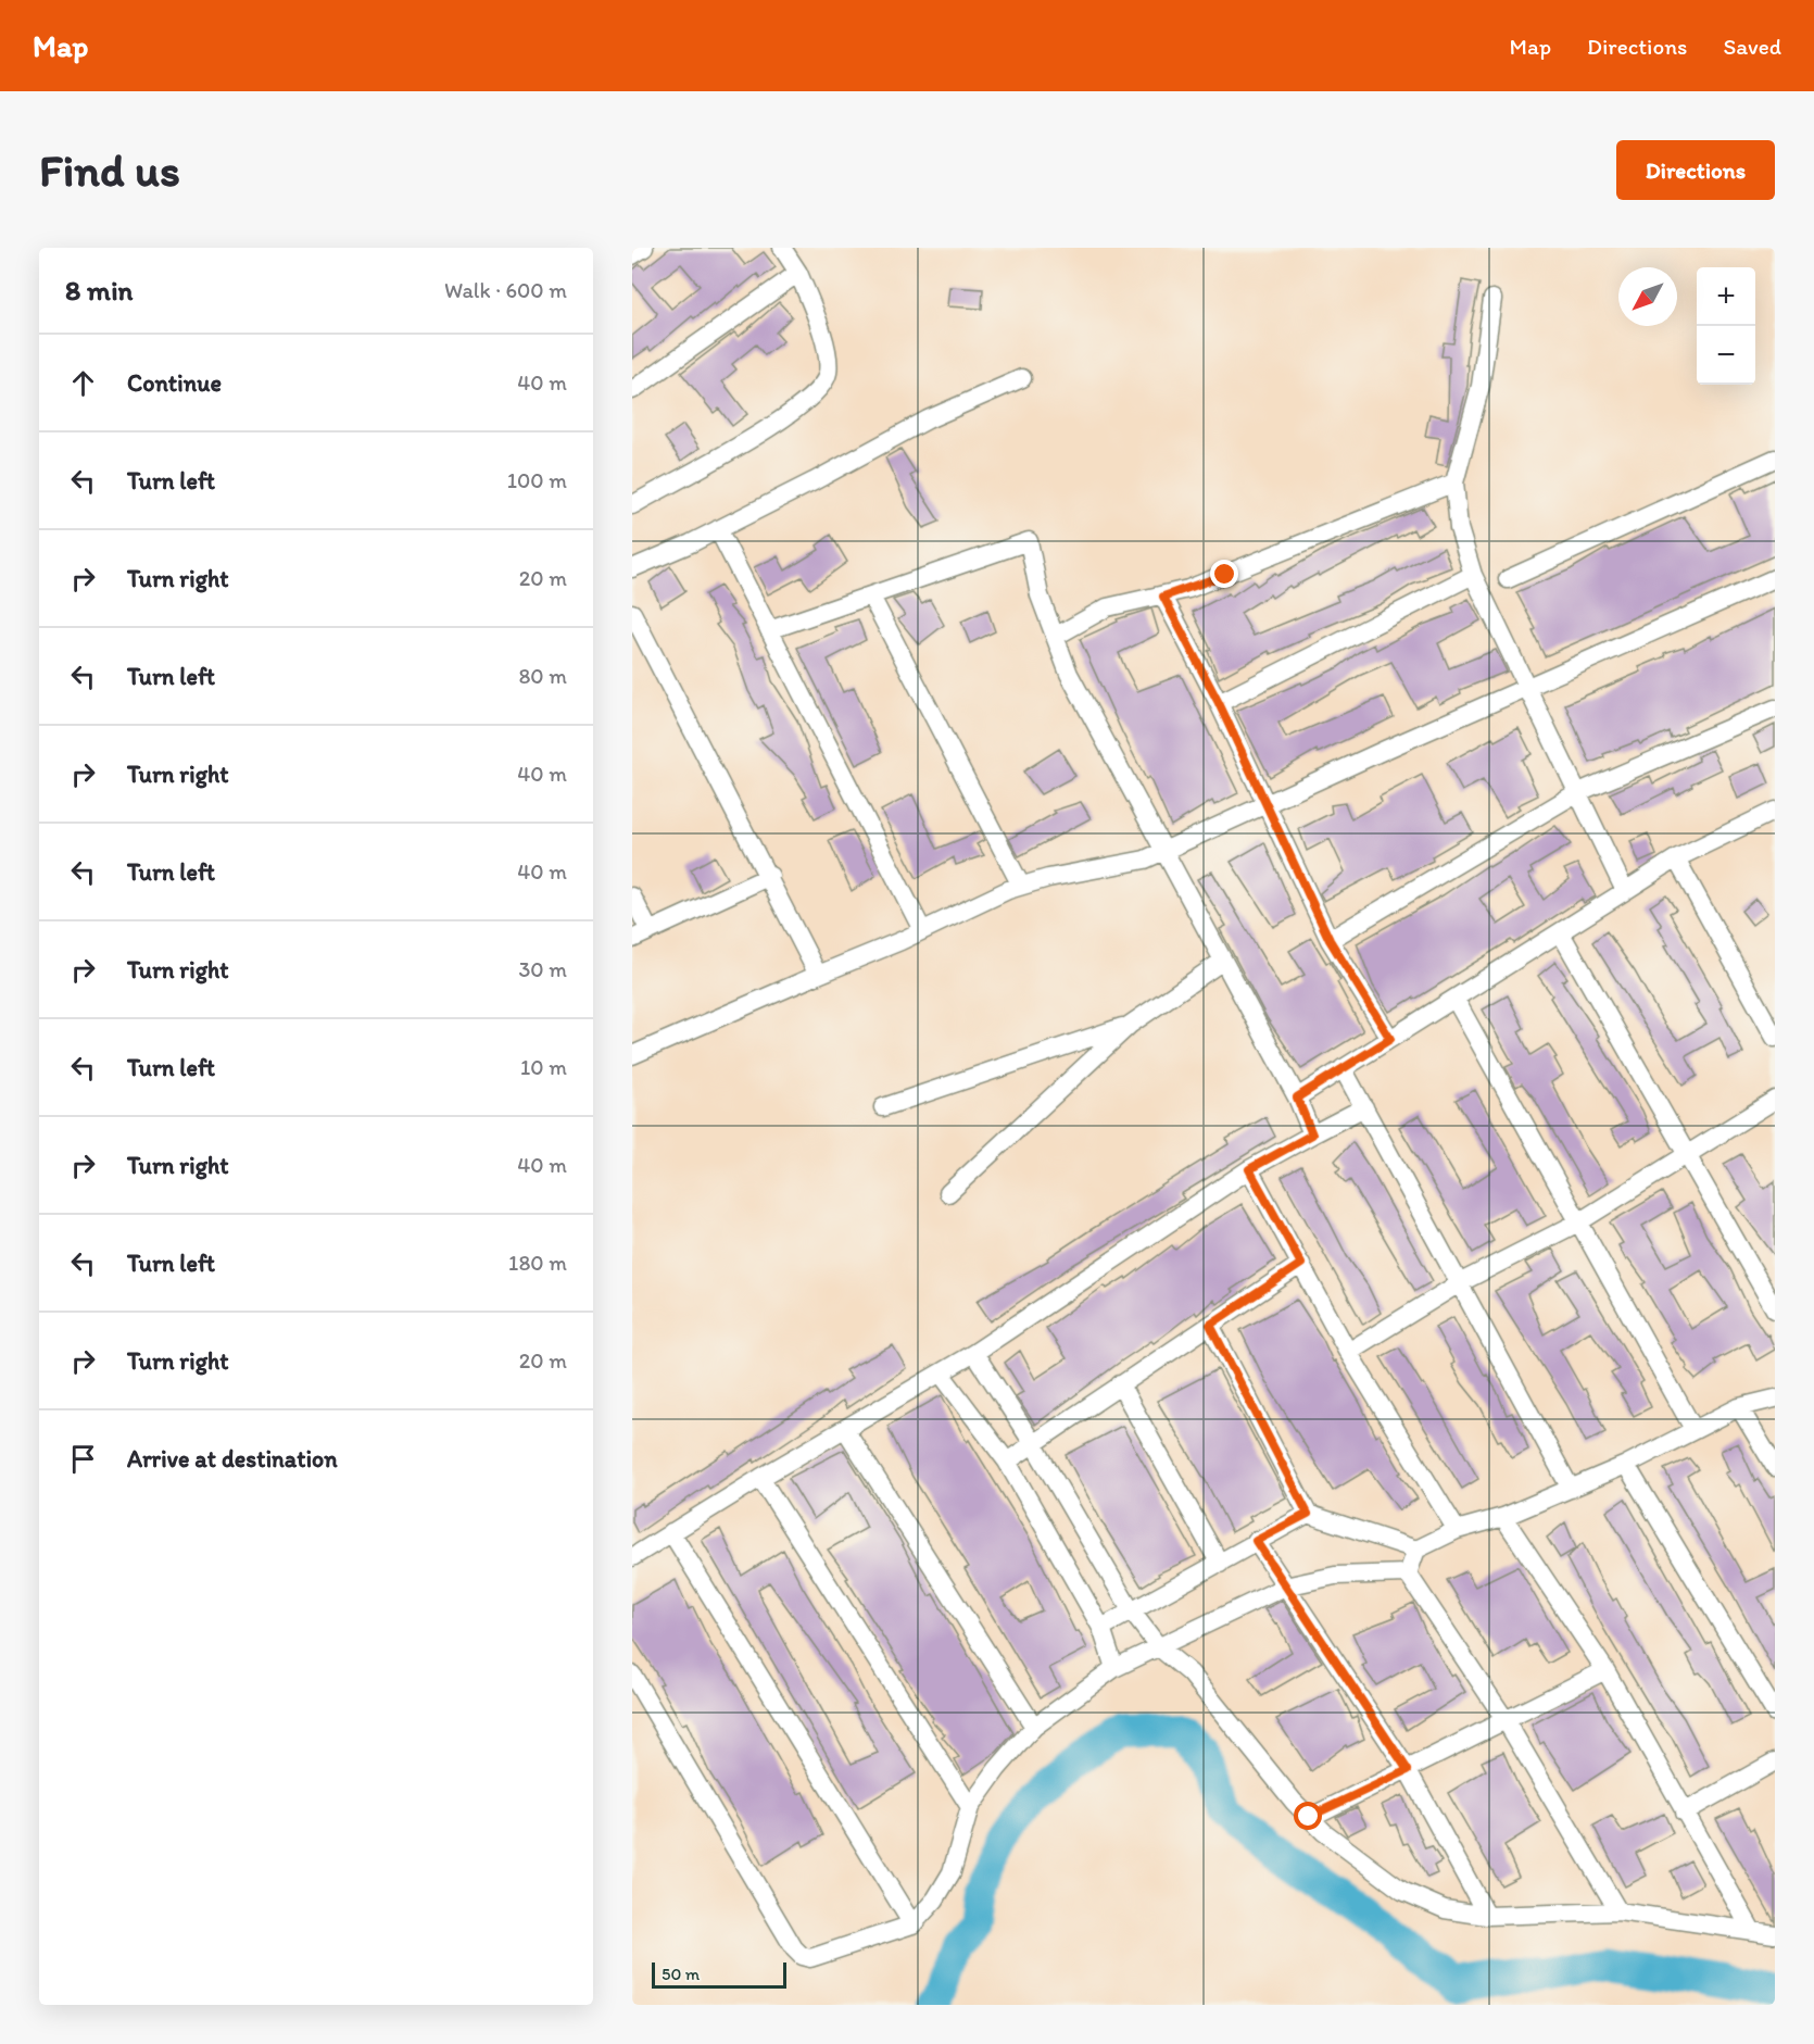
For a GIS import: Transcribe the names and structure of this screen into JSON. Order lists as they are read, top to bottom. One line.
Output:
{"scale_bar":"50 m","north":"bottom left","page":{"header":"Map","nav":["Map","Directions","Saved"],"buttons":"Directions","title":"Find us","heading":["8 min","Walk · 600 m"],"map_buttons":["+","−"],"list":[["Continue","40 m"],["Turn left","100 m"],["Turn right","20 m"],["Turn left","80 m"],["Turn right","40 m"],["Turn left","40 m"],["Turn right","30 m"],["Turn left","10 m"],["Turn right","40 m"],["Turn left","180 m"],["Turn right","20 m"],"Arrive at destination"],"scale":"50 m"}}
